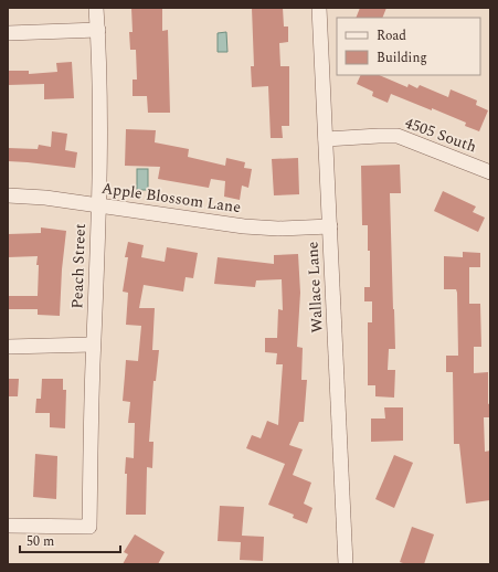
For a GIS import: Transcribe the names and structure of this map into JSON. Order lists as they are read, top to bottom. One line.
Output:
{"streets":{"street":["4505 South","Apple Blossom Lane","Peach Street","Wallace Lane"]},"crossings":[["4505 South","Wallace Lane"],["Apple Blossom Lane","Peach Street"],["Apple Blossom Lane","Wallace Lane"]],"legend":["Road","Building"],"scale_bar":"50 m"}
